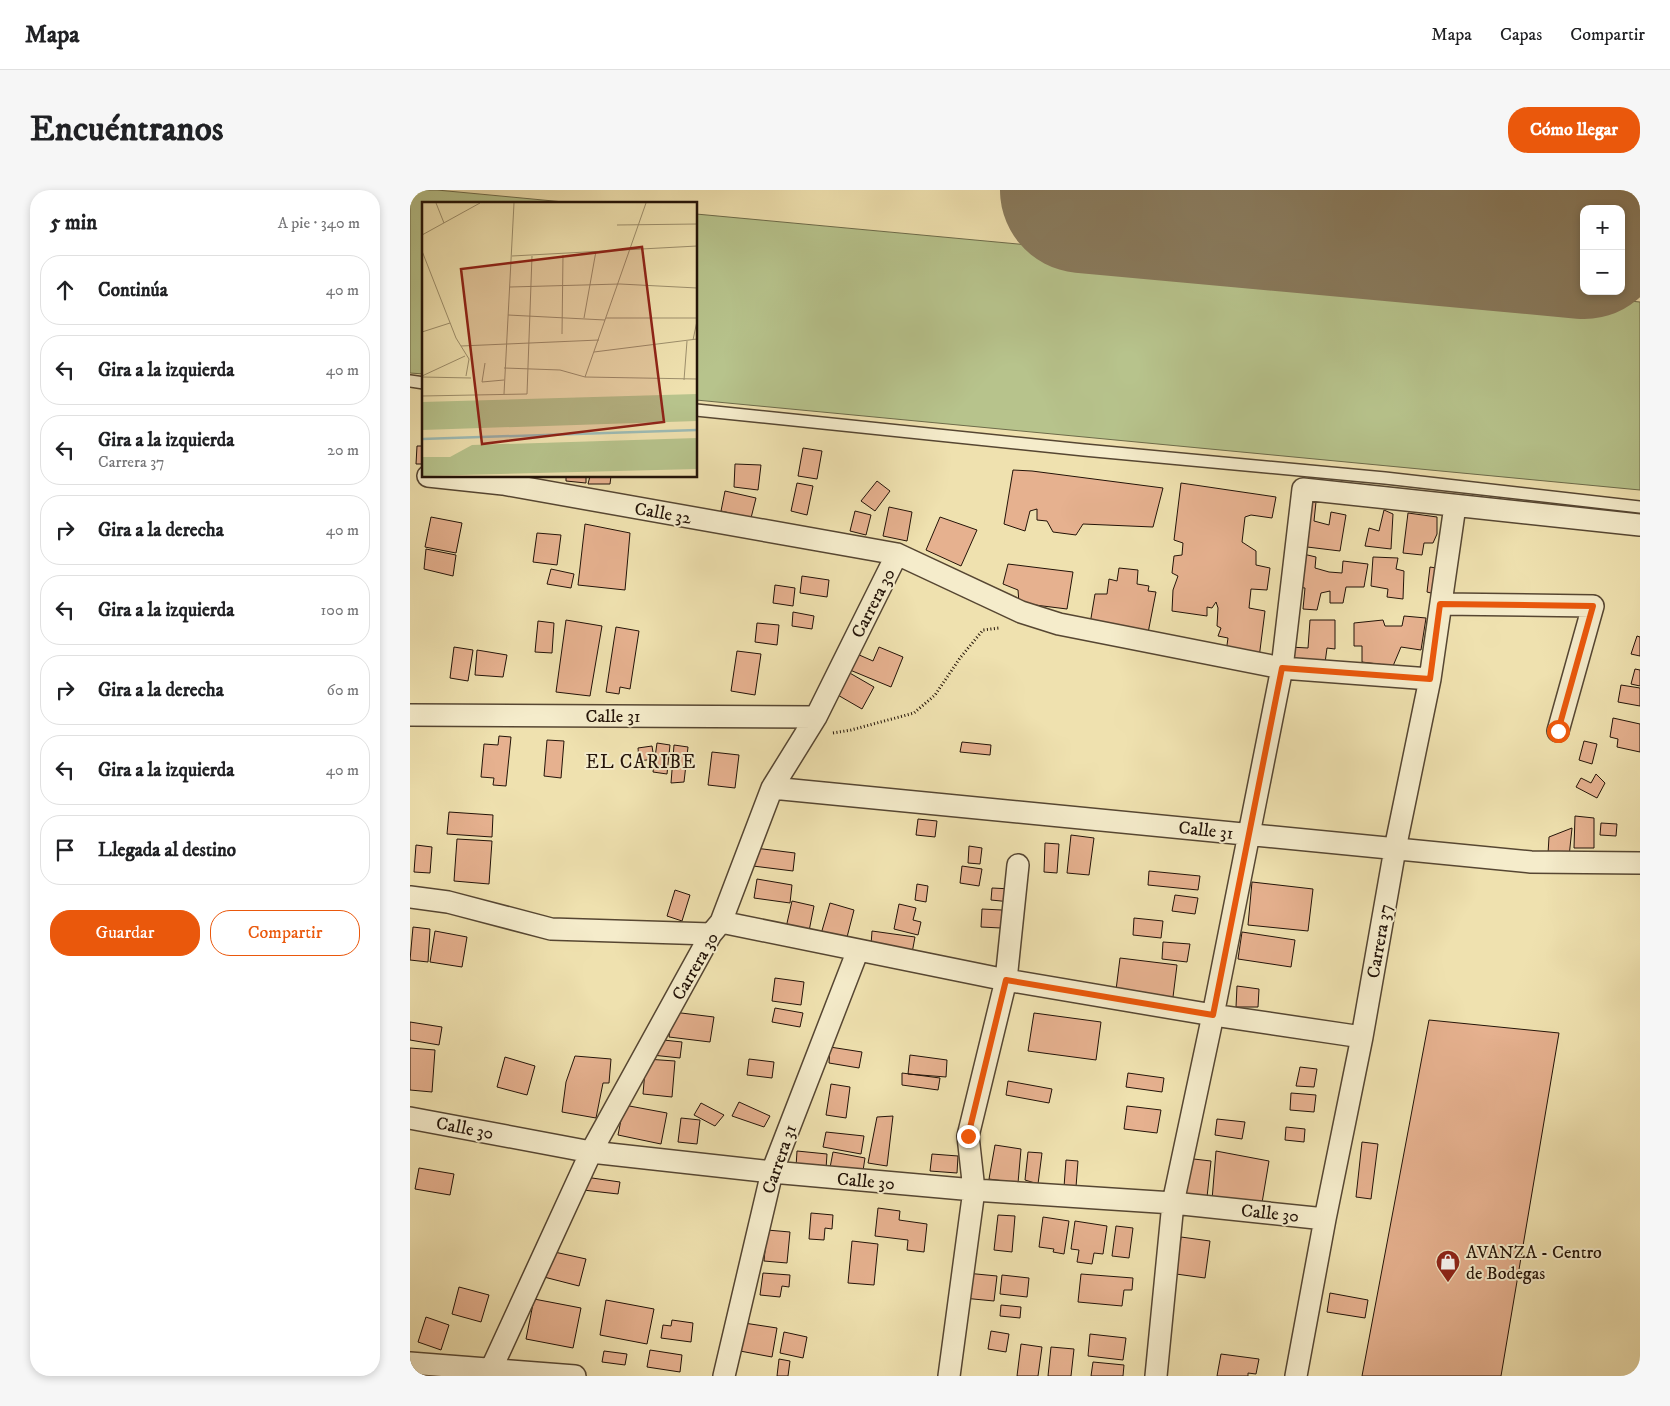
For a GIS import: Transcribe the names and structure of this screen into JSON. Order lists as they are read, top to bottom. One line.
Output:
{"streets":{"street":["Calle 32","Carrera 30","Calle 31","Carrera 37","Calle 30","Carrera 31"]},"crossings":[["Calle 32","Carrera 30"],["Calle 32","Carrera 37"],["Carrera 30","Calle 31"],["Carrera 30","Calle 30"],["Calle 31","Carrera 37"],["Carrera 37","Calle 30"],["Calle 30","Carrera 31"]],"districts":["EL CARIBE"],"places":{"shop":["AVANZA - Centro de Bodegas"]},"page":{"header":"Mapa","nav":["Mapa","Capas","Compartir"],"buttons":["Cómo llegar",["Guardar","Compartir"]],"title":"Encuéntranos","heading":["5 min","A pie · 340 m"],"map_buttons":["+","−"],"list":[["Continúa","40 m"],["Gira a la izquierda","40 m"],["Gira a la izquierda","Carrera 37","20 m"],["Gira a la derecha","40 m"],["Gira a la izquierda","100 m"],["Gira a la derecha","60 m"],["Gira a la izquierda","40 m"],"Llegada al destino"]}}
